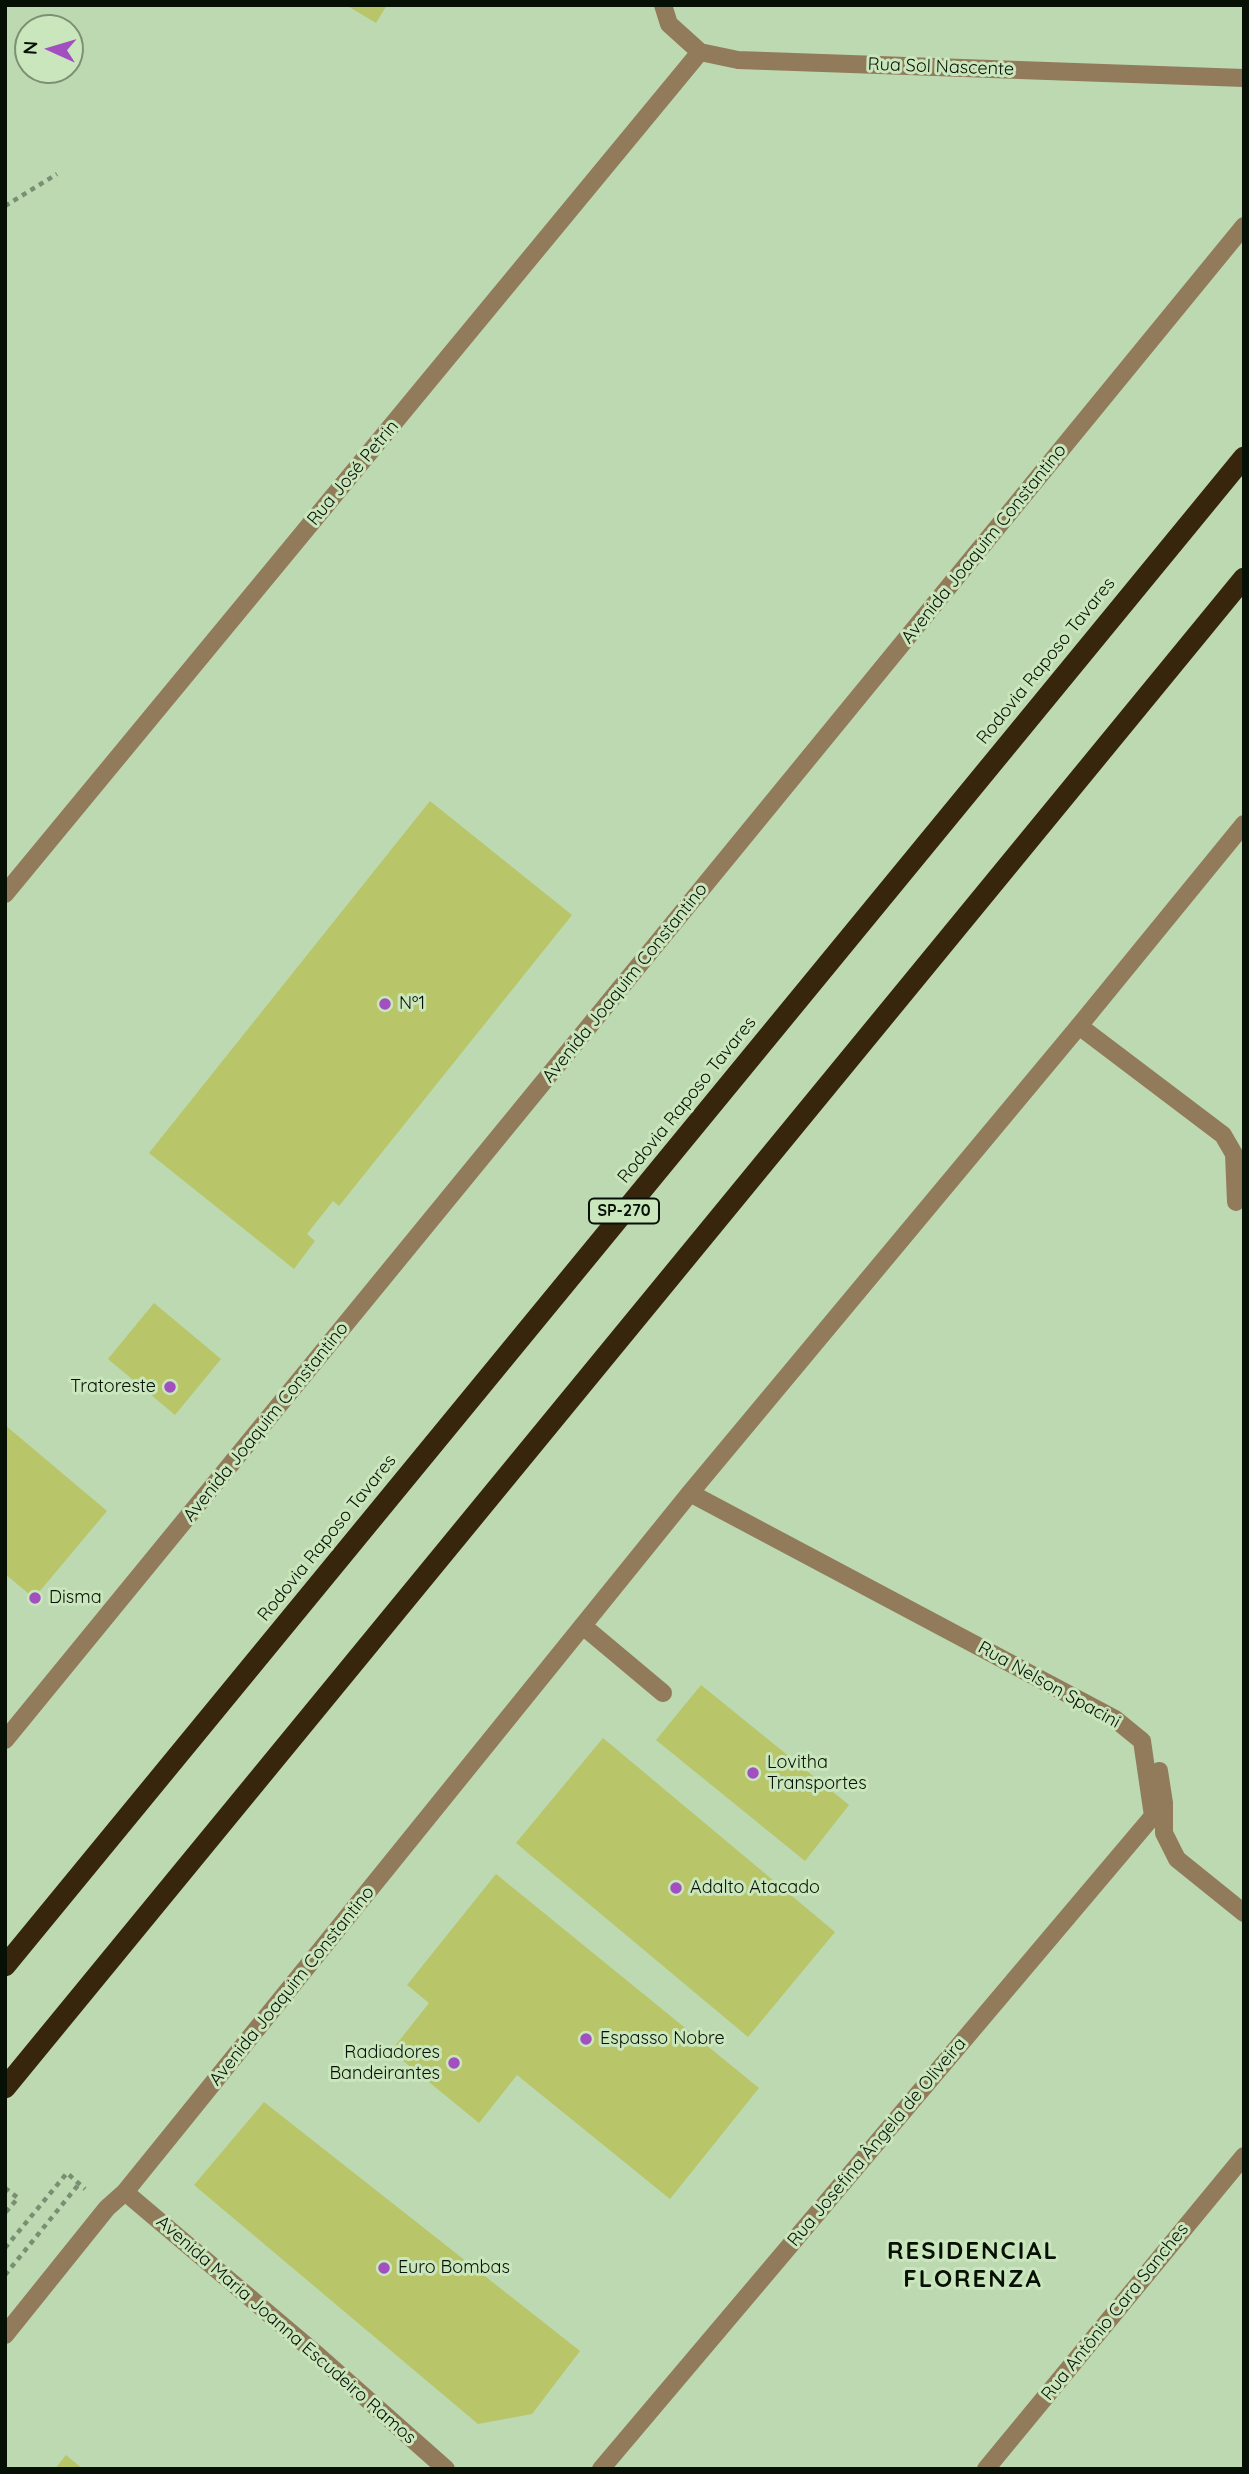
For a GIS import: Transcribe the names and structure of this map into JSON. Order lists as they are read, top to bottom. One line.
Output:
{"streets":{"highway":["Rodovia Raposo Tavares","SP-270"],"street":["Rua Sol Nascente","Rua José Petrin","Avenida Joaquim Constantino","Rua Nelson Spacini","Rua Josefina Ângela de Oliveira","Rua Antônio Cara Sanches","Avenida Maria Joanna Escudeiro Ramos"]},"crossings":[["Rua Sol Nascente","Rua José Petrin"],["Avenida Joaquim Constantino","Rua Nelson Spacini"],["Avenida Joaquim Constantino","Avenida Maria Joanna Escudeiro Ramos"],["Rua Nelson Spacini","Rua Josefina Ângela de Oliveira"]],"districts":["RESIDENCIAL FLORENZA"],"places":["Nº1","Tratoreste","Disma","Lovitha Transportes","Adalto Atacado","Espasso Nobre","Radiadores Bandeirantes","Euro Bombas"],"north":"left"}
